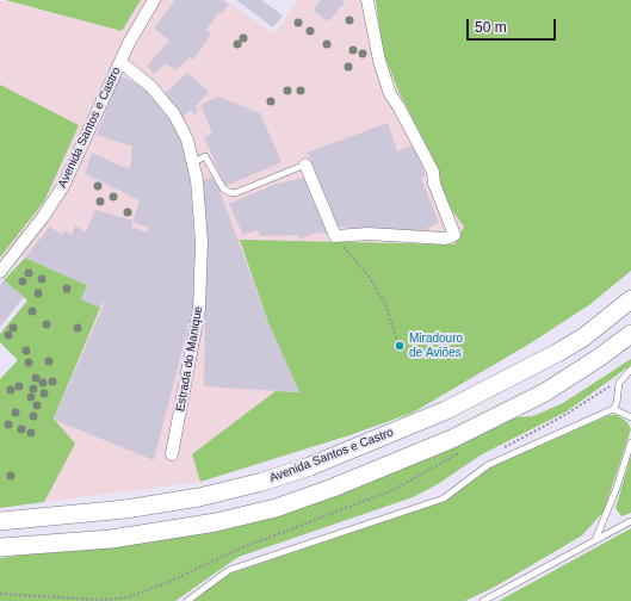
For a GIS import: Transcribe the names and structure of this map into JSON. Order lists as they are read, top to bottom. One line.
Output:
{"streets":{"main road":["Avenida Santos e Castro"],"street":["Estrada do Manique"]},"crossings":[["Avenida Santos e Castro","Estrada do Manique"]],"places":["Miradouro de Aviões"],"scale_bar":"50 m"}
